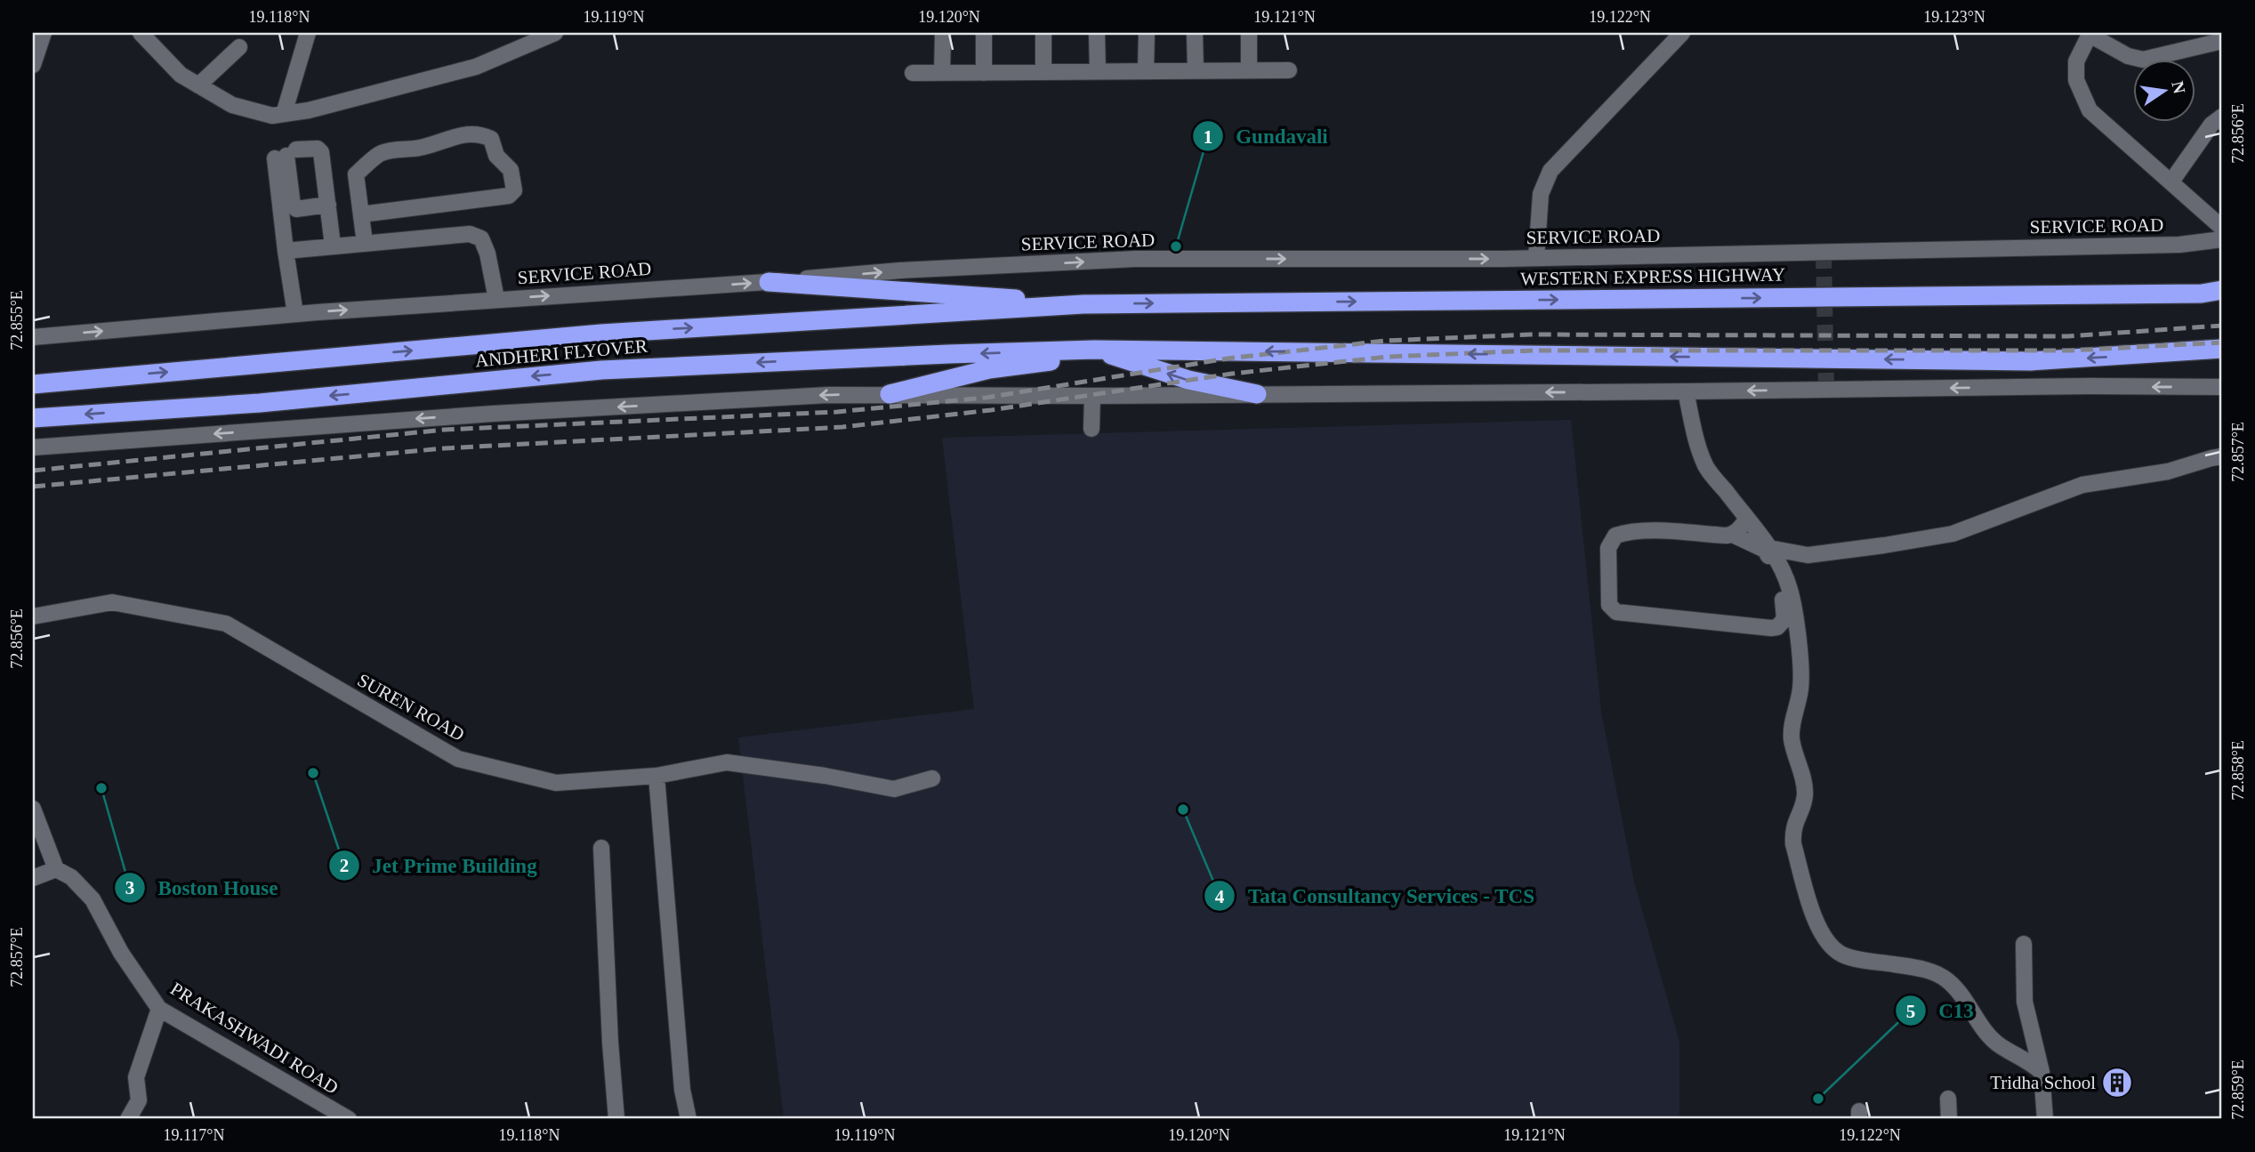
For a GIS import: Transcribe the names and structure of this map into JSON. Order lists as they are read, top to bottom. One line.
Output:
{"streets":{"highway":["WESTERN EXPRESS HIGHWAY","ANDHERI FLYOVER"],"street":["SERVICE ROAD","SUREN ROAD","PRAKASHWADI ROAD"]},"crossings":[["WESTERN EXPRESS HIGHWAY","ANDHERI FLYOVER"]],"places":{"other":["Gundavali","Jet Prime Building","Boston House","Tata Consultancy Services - TCS","C13"],"building":["Tridha School"]},"north":"right","coordinates":["19.118°N","19.119°N","19.120°N","19.121°N","19.122°N","19.123°N","72.856°E","72.855°E","72.857°E","72.858°E","72.859°E","19.117°N"]}
